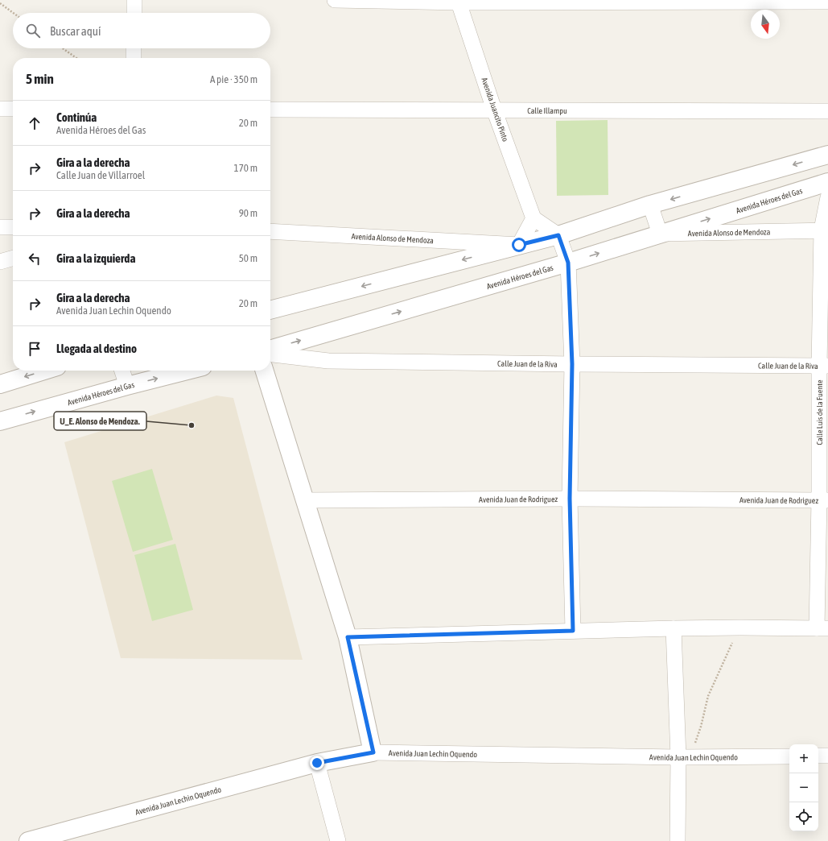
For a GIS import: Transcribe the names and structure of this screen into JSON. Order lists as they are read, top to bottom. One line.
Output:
{"streets":{"street":["Avenida Juancito Pinto","Calle Illampu","Avenida Héroes del Gas","Avenida Alonso de Mendoza","Calle Juan de la Riva","Calle Luis de la Fuente","Avenida Juan de Rodriguez","Avenida Juan Lechin Oquendo"]},"crossings":[["Avenida Juancito Pinto","Calle Illampu"],["Avenida Héroes del Gas","Avenida Alonso de Mendoza"],["Avenida Alonso de Mendoza","Calle Luis de la Fuente"],["Calle Juan de la Riva","Calle Luis de la Fuente"],["Calle Luis de la Fuente","Avenida Juan de Rodriguez"]],"places":["U_E. Alonso de Mendoza."],"north":"bottom","page":{"search":"Buscar aquí","heading":["5 min","A pie · 350 m"],"list":[["Continúa","Avenida Héroes del Gas","20 m"],["Gira a la derecha","Calle Juan de Villarroel","170 m"],["Gira a la derecha","90 m"],["Gira a la izquierda","50 m"],["Gira a la derecha","Avenida Juan Lechin Oquendo","20 m"],"Llegada al destino"],"map_buttons":["+","−"]}}
